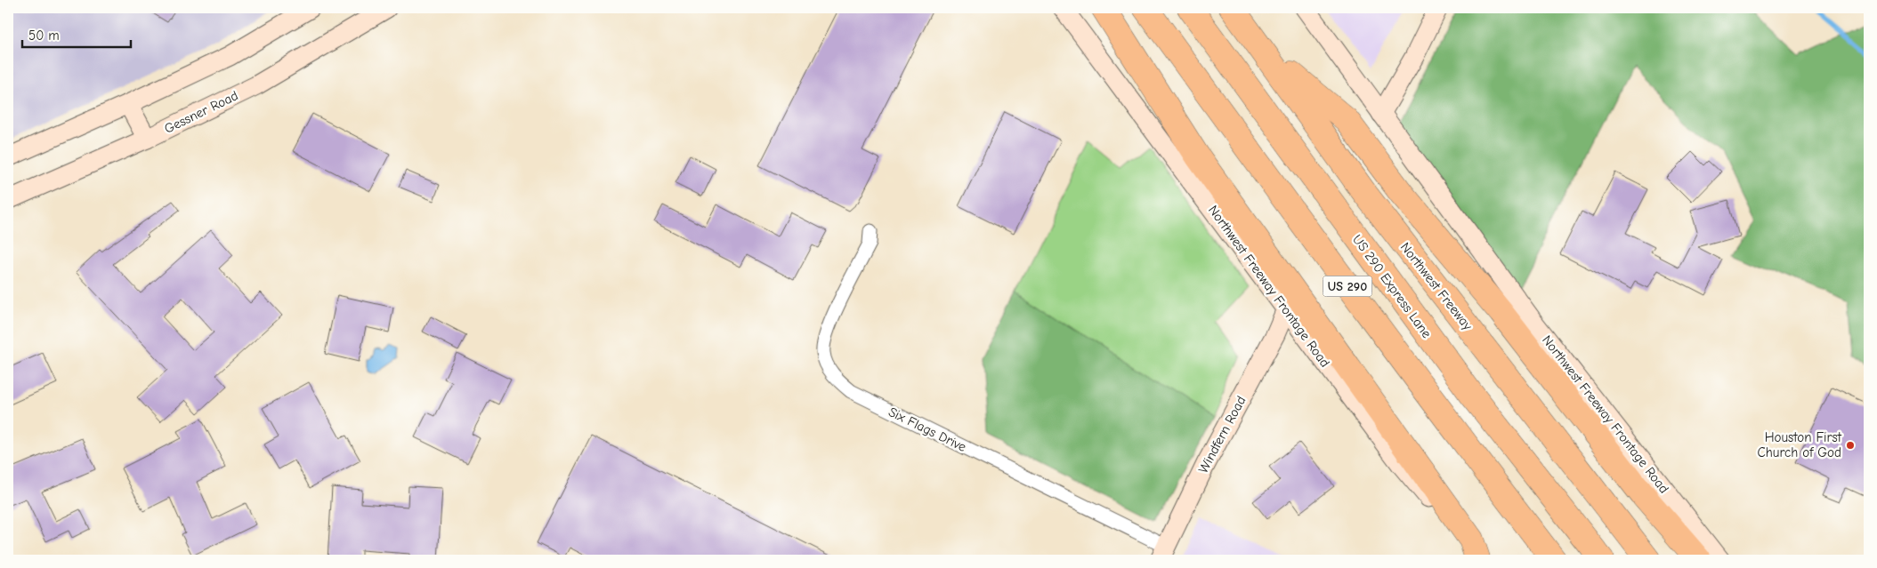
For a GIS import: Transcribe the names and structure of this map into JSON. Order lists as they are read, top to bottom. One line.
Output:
{"streets":{"highway":["US 290","US 290 Express Lane","Northwest Freeway"],"main road":["Gessner Road","Northwest Freeway Frontage Road","Windfern Road"],"street":["Six Flags Drive"]},"crossings":[["Northwest Freeway Frontage Road","Windfern Road"],["Six Flags Drive","Windfern Road"]],"places":["Houston First Church of God"],"scale_bar":"50 m"}
